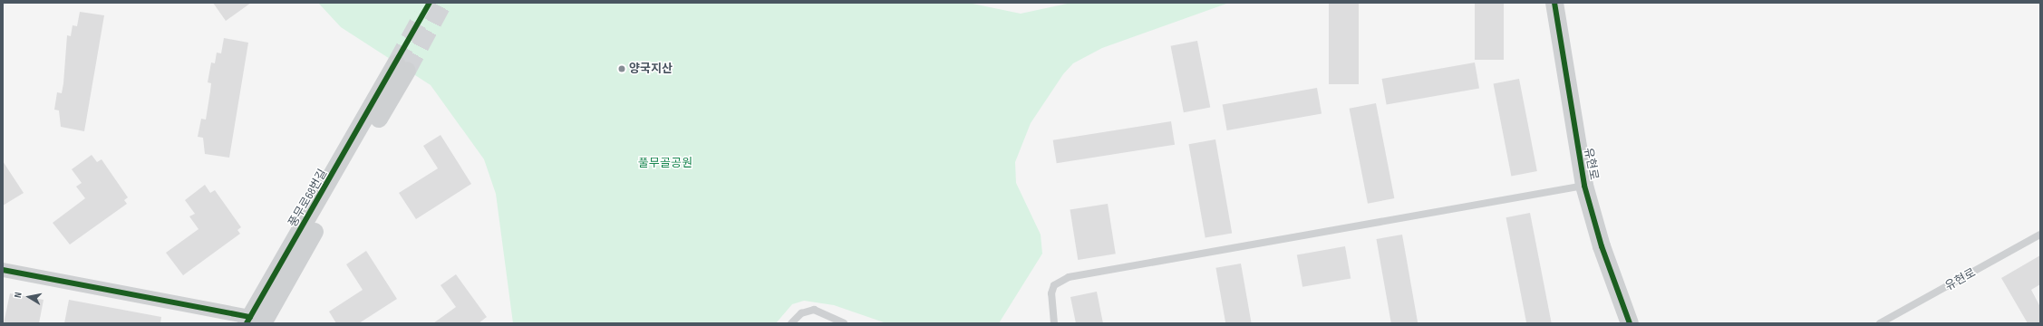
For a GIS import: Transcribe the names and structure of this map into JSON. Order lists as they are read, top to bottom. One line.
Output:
{"streets":{"street":["유현로","풍무로68번길"]},"parks":["풀무골공원"],"places":["양국지산"],"north":"left"}
